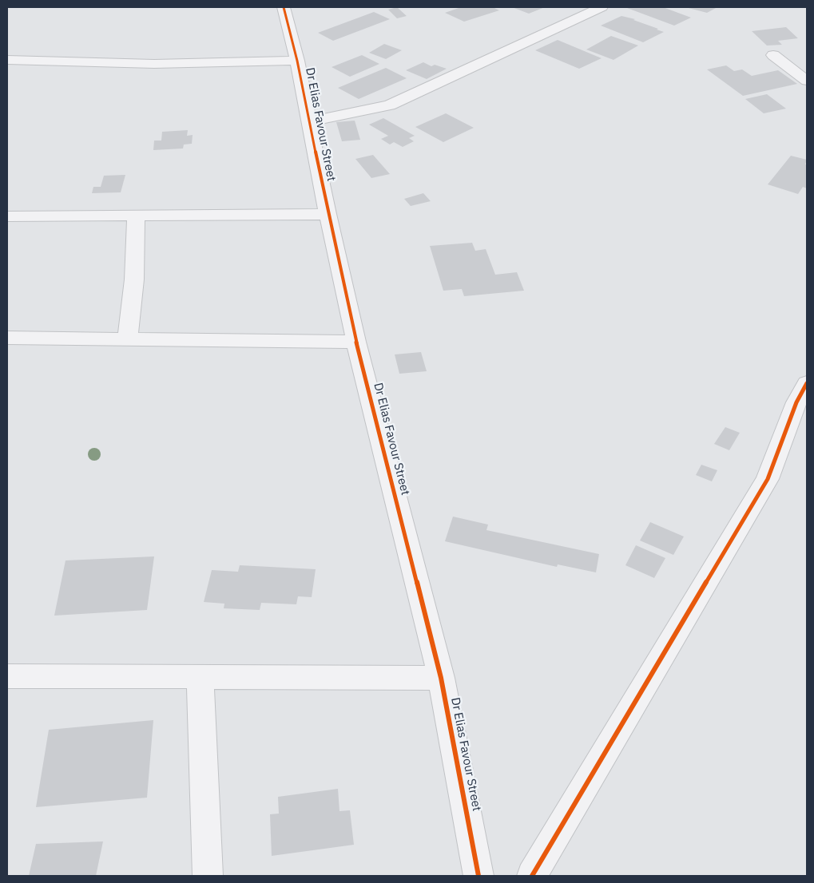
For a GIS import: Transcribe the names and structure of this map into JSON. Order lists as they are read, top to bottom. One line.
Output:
{"streets":{"street":["Dr Elias Favour Street"]}}
